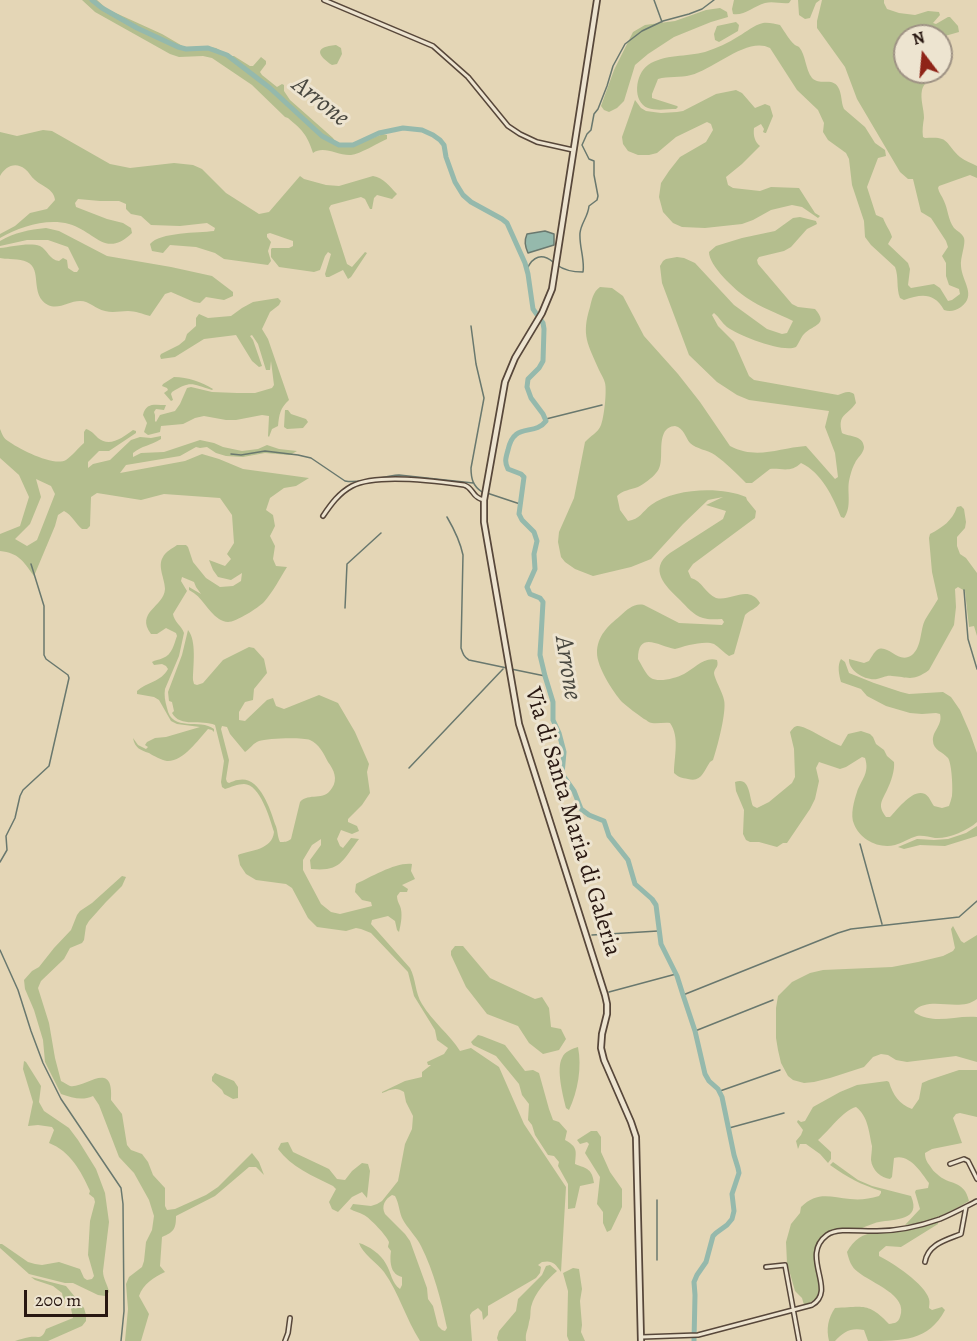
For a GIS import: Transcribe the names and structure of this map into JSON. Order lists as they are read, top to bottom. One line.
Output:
{"streets":{"street":["Via di Santa Maria di Galeria"]},"water":["Arrone"],"scale_bar":"200 m","north":"top"}
